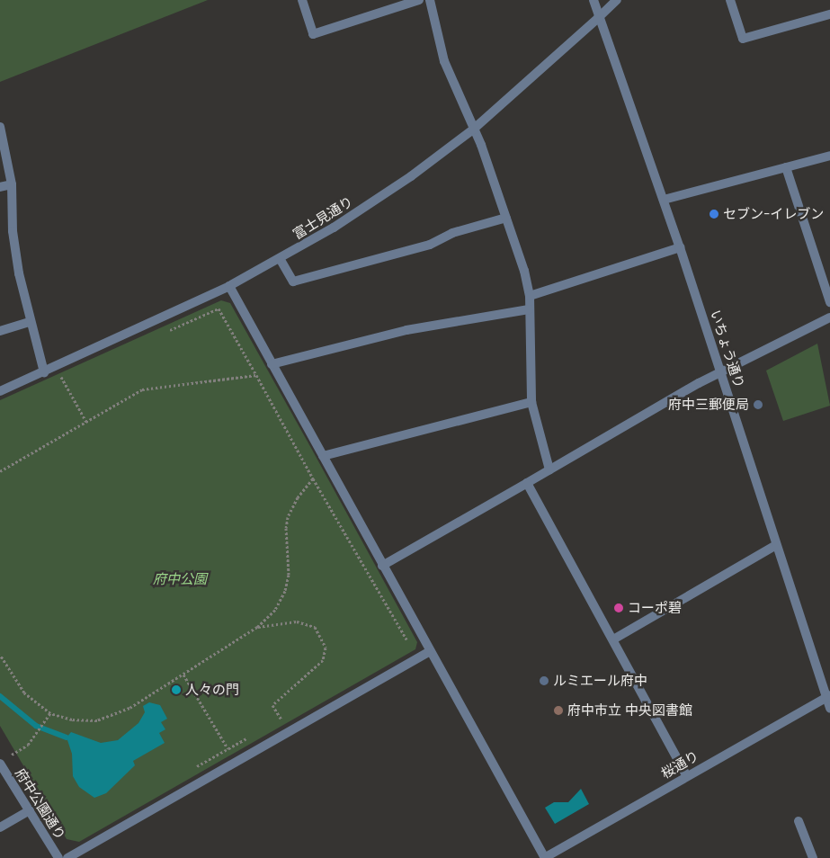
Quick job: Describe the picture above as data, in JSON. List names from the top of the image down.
{
  "streets": {
    "street": [
      "富士見通り",
      "いちょう通り",
      "桜通り",
      "府中公園通り"
    ]
  },
  "crossings": [
    ["富士見通り", "いちょう通り"],
    ["いちょう通り", "桜通り"]
  ],
  "parks": ["府中公園"],
  "places": [
    "セブン-イレブン",
    "府中三郵便局",
    "コーポ碧",
    "ルミエール府中",
    "人々の門",
    "府中市立 中央図書館"
  ]
}
